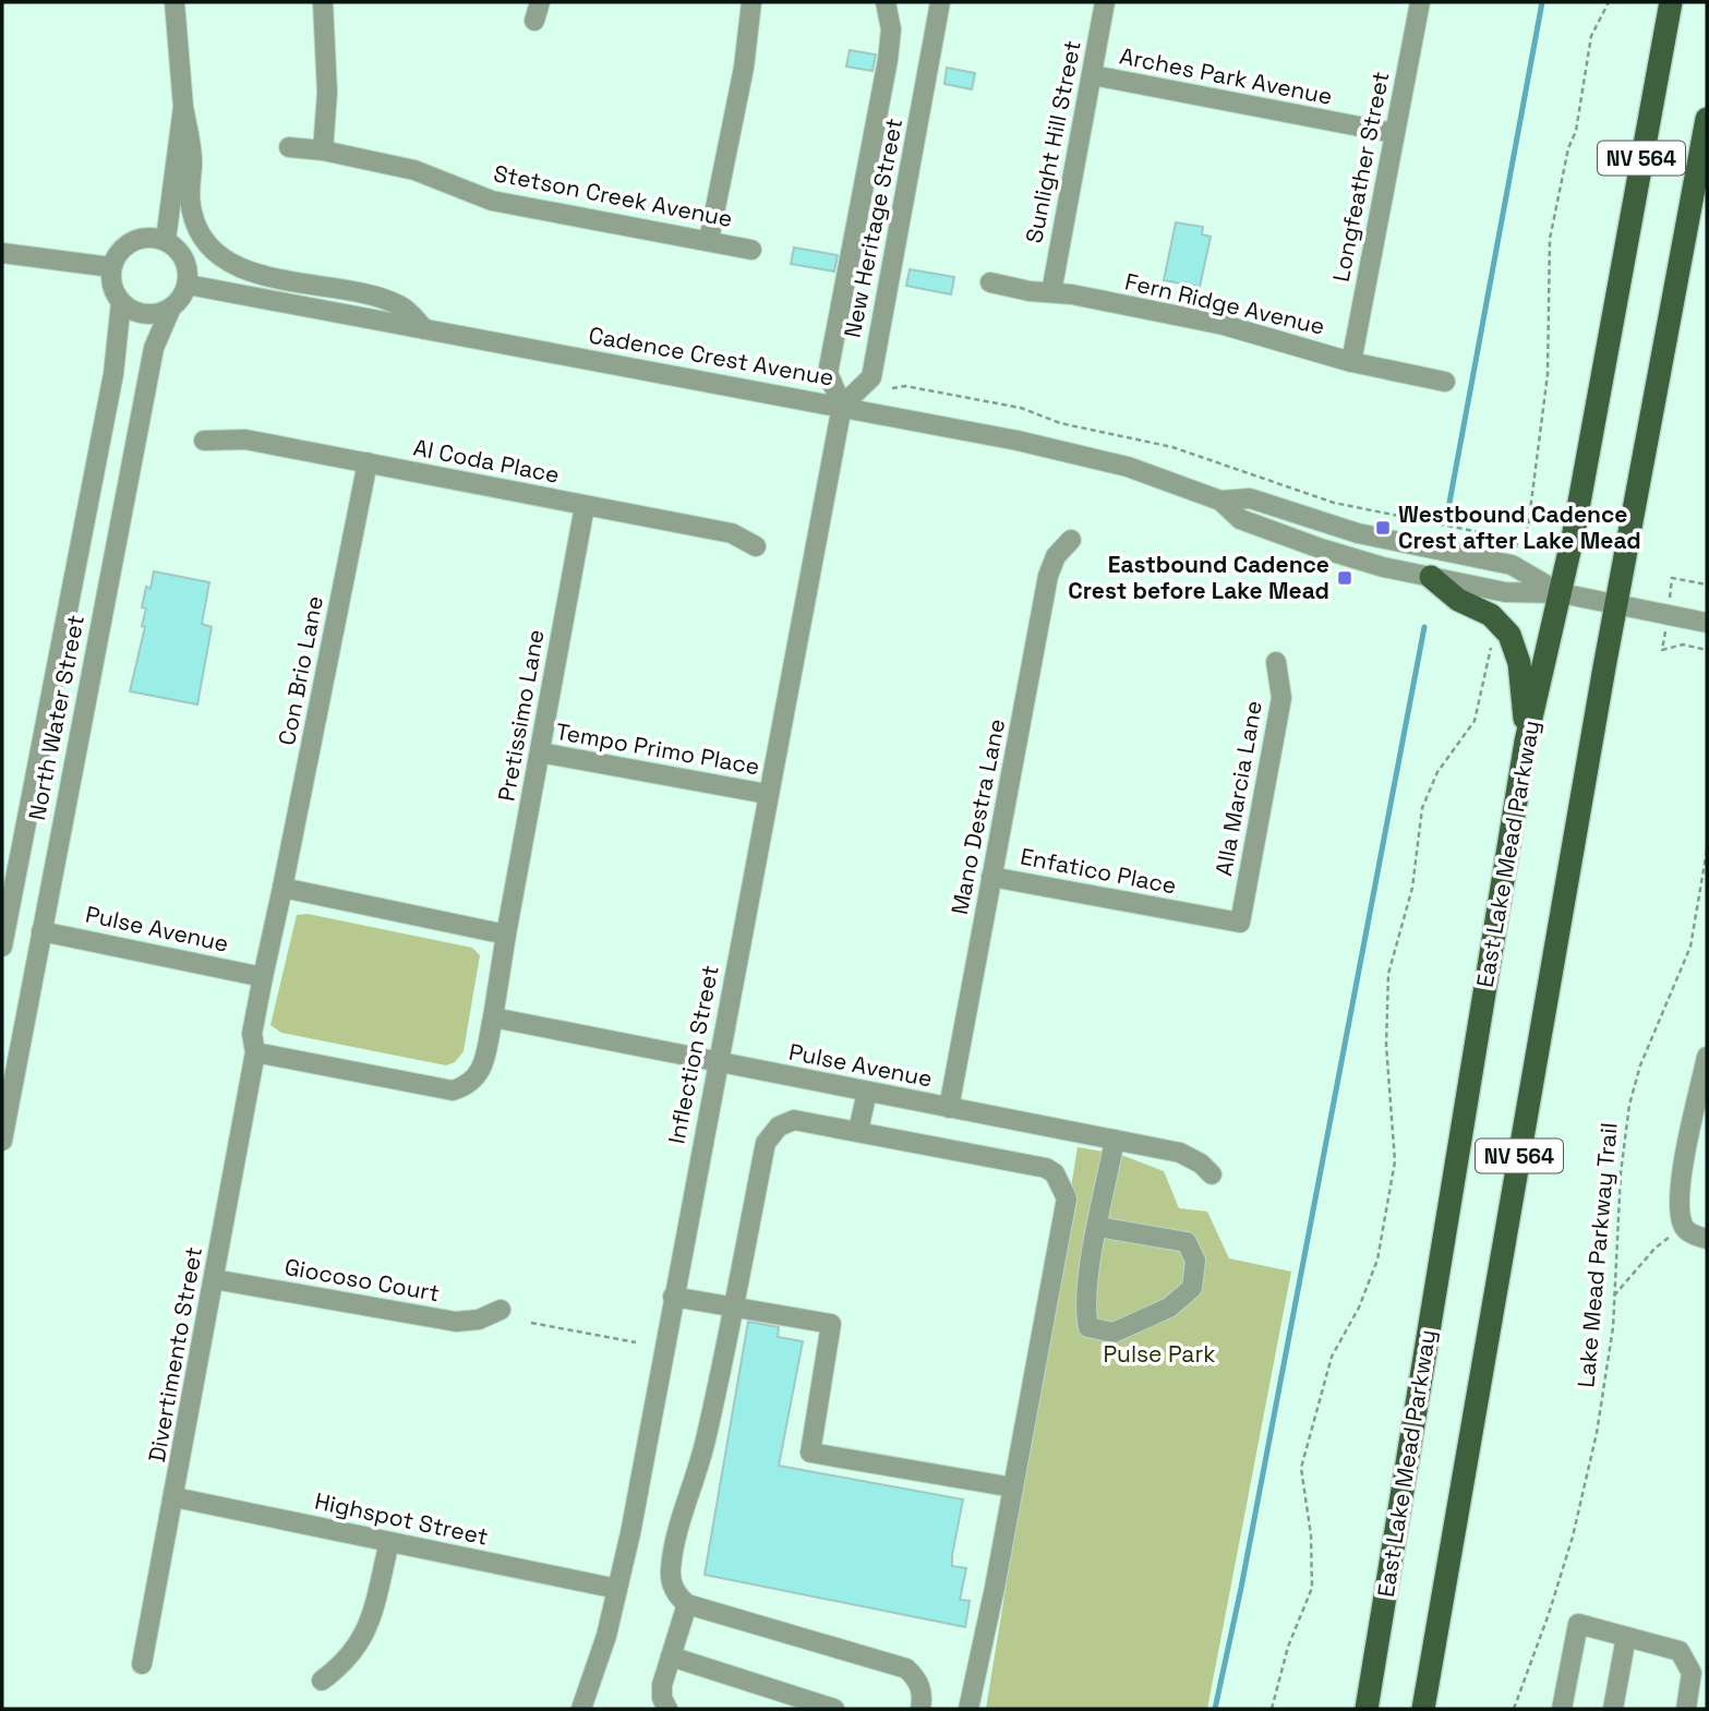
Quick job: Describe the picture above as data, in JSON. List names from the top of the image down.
{
  "streets": {
    "main road": ["NV 564", "East Lake Mead Parkway"],
    "street": [
      "Arches Park Avenue",
      "Sunlight Hill Street",
      "Longfeather Street",
      "Stetson Creek Avenue",
      "New Heritage Street",
      "Fern Ridge Avenue",
      "Cadence Crest Avenue",
      "Al Coda Place",
      "Con Brio Lane",
      "Pretissimo Lane",
      "North Water Street",
      "Tempo Primo Place",
      "Alla Marcia Lane",
      "Mano Destra Lane",
      "Enfatico Place",
      "Pulse Avenue",
      "Inflection Street",
      "Giocoso Court",
      "Divertimento Street",
      "Highspot Street"
    ],
    "path": ["Lake Mead Parkway Trail"]
  },
  "crossings": [
    ["Arches Park Avenue", "Sunlight Hill Street"],
    ["Arches Park Avenue", "Longfeather Street"],
    ["Sunlight Hill Street", "Fern Ridge Avenue"],
    ["Longfeather Street", "Fern Ridge Avenue"],
    ["New Heritage Street", "Cadence Crest Avenue"],
    ["New Heritage Street", "Inflection Street"],
    ["Cadence Crest Avenue", "North Water Street"],
    ["Cadence Crest Avenue", "East Lake Mead Parkway"],
    ["Cadence Crest Avenue", "Inflection Street"],
    ["Al Coda Place", "Con Brio Lane"],
    ["Al Coda Place", "Pretissimo Lane"],
    ["Pretissimo Lane", "Tempo Primo Place"],
    ["North Water Street", "Pulse Avenue"],
    ["Tempo Primo Place", "Inflection Street"],
    ["Alla Marcia Lane", "Enfatico Place"],
    ["Mano Destra Lane", "Enfatico Place"],
    ["Mano Destra Lane", "Pulse Avenue"],
    ["Pulse Avenue", "Inflection Street"],
    ["Inflection Street", "Highspot Street"],
    ["Giocoso Court", "Divertimento Street"],
    ["Divertimento Street", "Highspot Street"]
  ],
  "parks": ["Pulse Park"],
  "places": {
    "transit": ["Westbound Cadence Crest after Lake Mead", "Eastbound Cadence Crest before Lake Mead"]
  }
}
